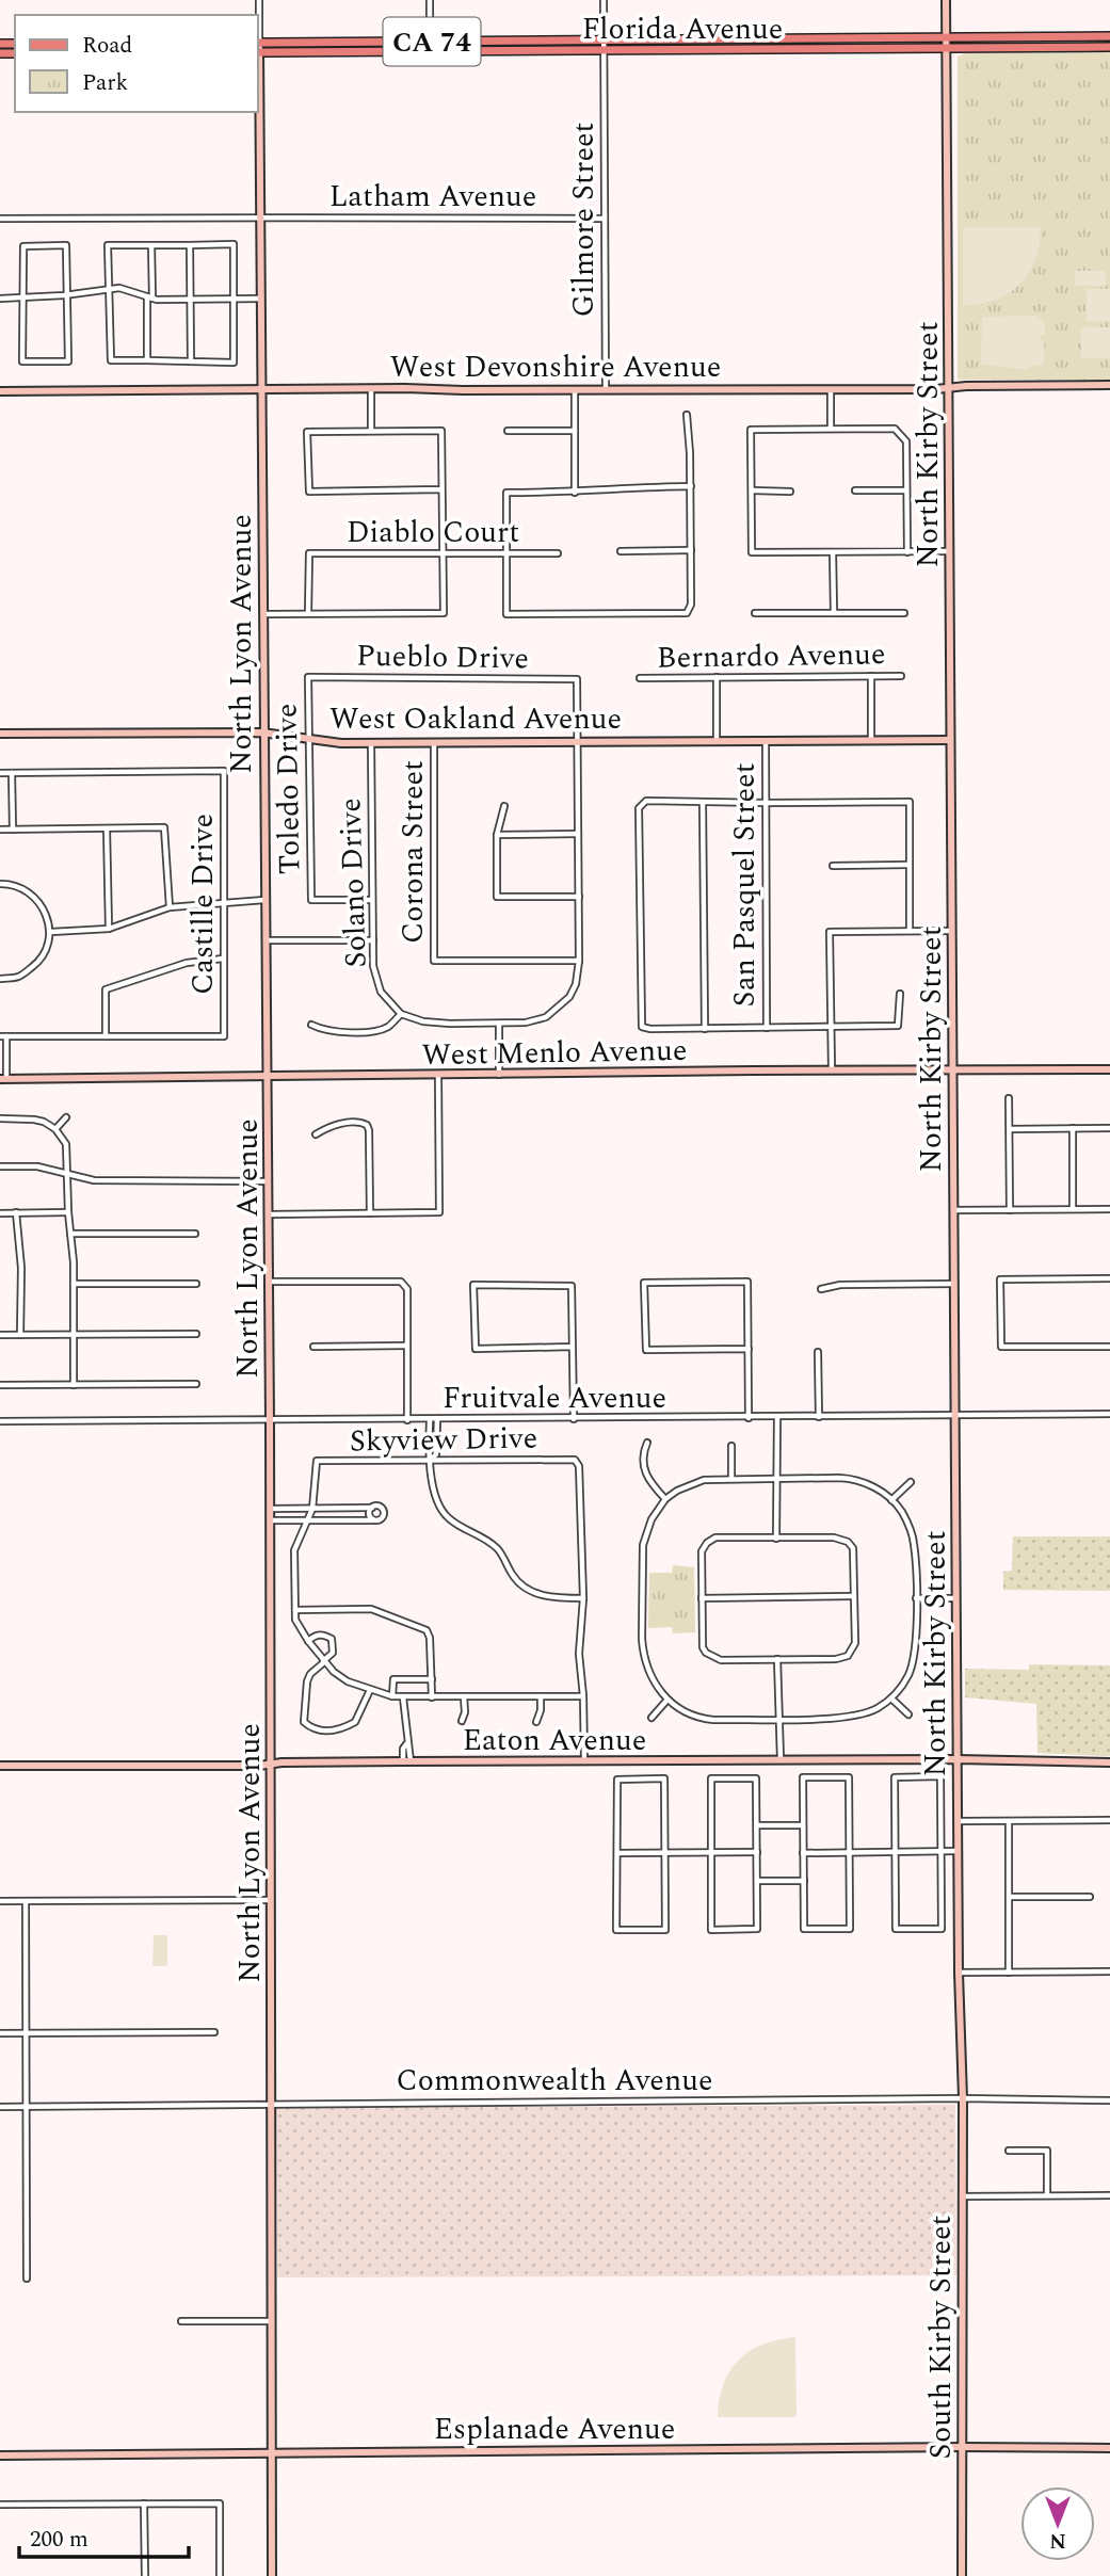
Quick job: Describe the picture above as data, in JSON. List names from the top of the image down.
{
  "streets": {
    "main road": ["Florida Avenue", "CA 74"],
    "street": [
      "Latham Avenue",
      "Gilmore Street",
      "West Devonshire Avenue",
      "North Kirby Street",
      "Diablo Court",
      "North Lyon Avenue",
      "Bernardo Avenue",
      "Pueblo Drive",
      "West Oakland Avenue",
      "Toledo Drive",
      "Corona Street",
      "Solano Drive",
      "San Pasquel Street",
      "Castille Drive",
      "West Menlo Avenue",
      "Fruitvale Avenue",
      "Skyview Drive",
      "Eaton Avenue",
      "Commonwealth Avenue",
      "South Kirby Street",
      "Esplanade Avenue"
    ]
  },
  "crossings": [
    ["Florida Avenue", "Gilmore Street"],
    ["Florida Avenue", "North Kirby Street"],
    ["Latham Avenue", "Gilmore Street"],
    ["Latham Avenue", "North Lyon Avenue"],
    ["Gilmore Street", "West Devonshire Avenue"],
    ["West Devonshire Avenue", "North Kirby Street"],
    ["West Devonshire Avenue", "North Lyon Avenue"],
    ["North Kirby Street", "West Oakland Avenue"],
    ["North Kirby Street", "West Menlo Avenue"],
    ["North Kirby Street", "Fruitvale Avenue"],
    ["North Kirby Street", "Eaton Avenue"],
    ["North Kirby Street", "Commonwealth Avenue"],
    ["North Kirby Street", "South Kirby Street"],
    ["North Lyon Avenue", "West Oakland Avenue"],
    ["North Lyon Avenue", "West Menlo Avenue"],
    ["North Lyon Avenue", "Fruitvale Avenue"],
    ["North Lyon Avenue", "Eaton Avenue"],
    ["North Lyon Avenue", "Commonwealth Avenue"],
    ["North Lyon Avenue", "Esplanade Avenue"],
    ["Pueblo Drive", "West Oakland Avenue"],
    ["Pueblo Drive", "Toledo Drive"],
    ["West Oakland Avenue", "Toledo Drive"],
    ["West Oakland Avenue", "Corona Street"],
    ["West Oakland Avenue", "Solano Drive"],
    ["West Oakland Avenue", "San Pasquel Street"],
    ["Toledo Drive", "Solano Drive"],
    ["Commonwealth Avenue", "South Kirby Street"],
    ["South Kirby Street", "Esplanade Avenue"]
  ],
  "legend": ["Road", "Park"],
  "scale_bar": "200 m",
  "north": "bottom"
}
